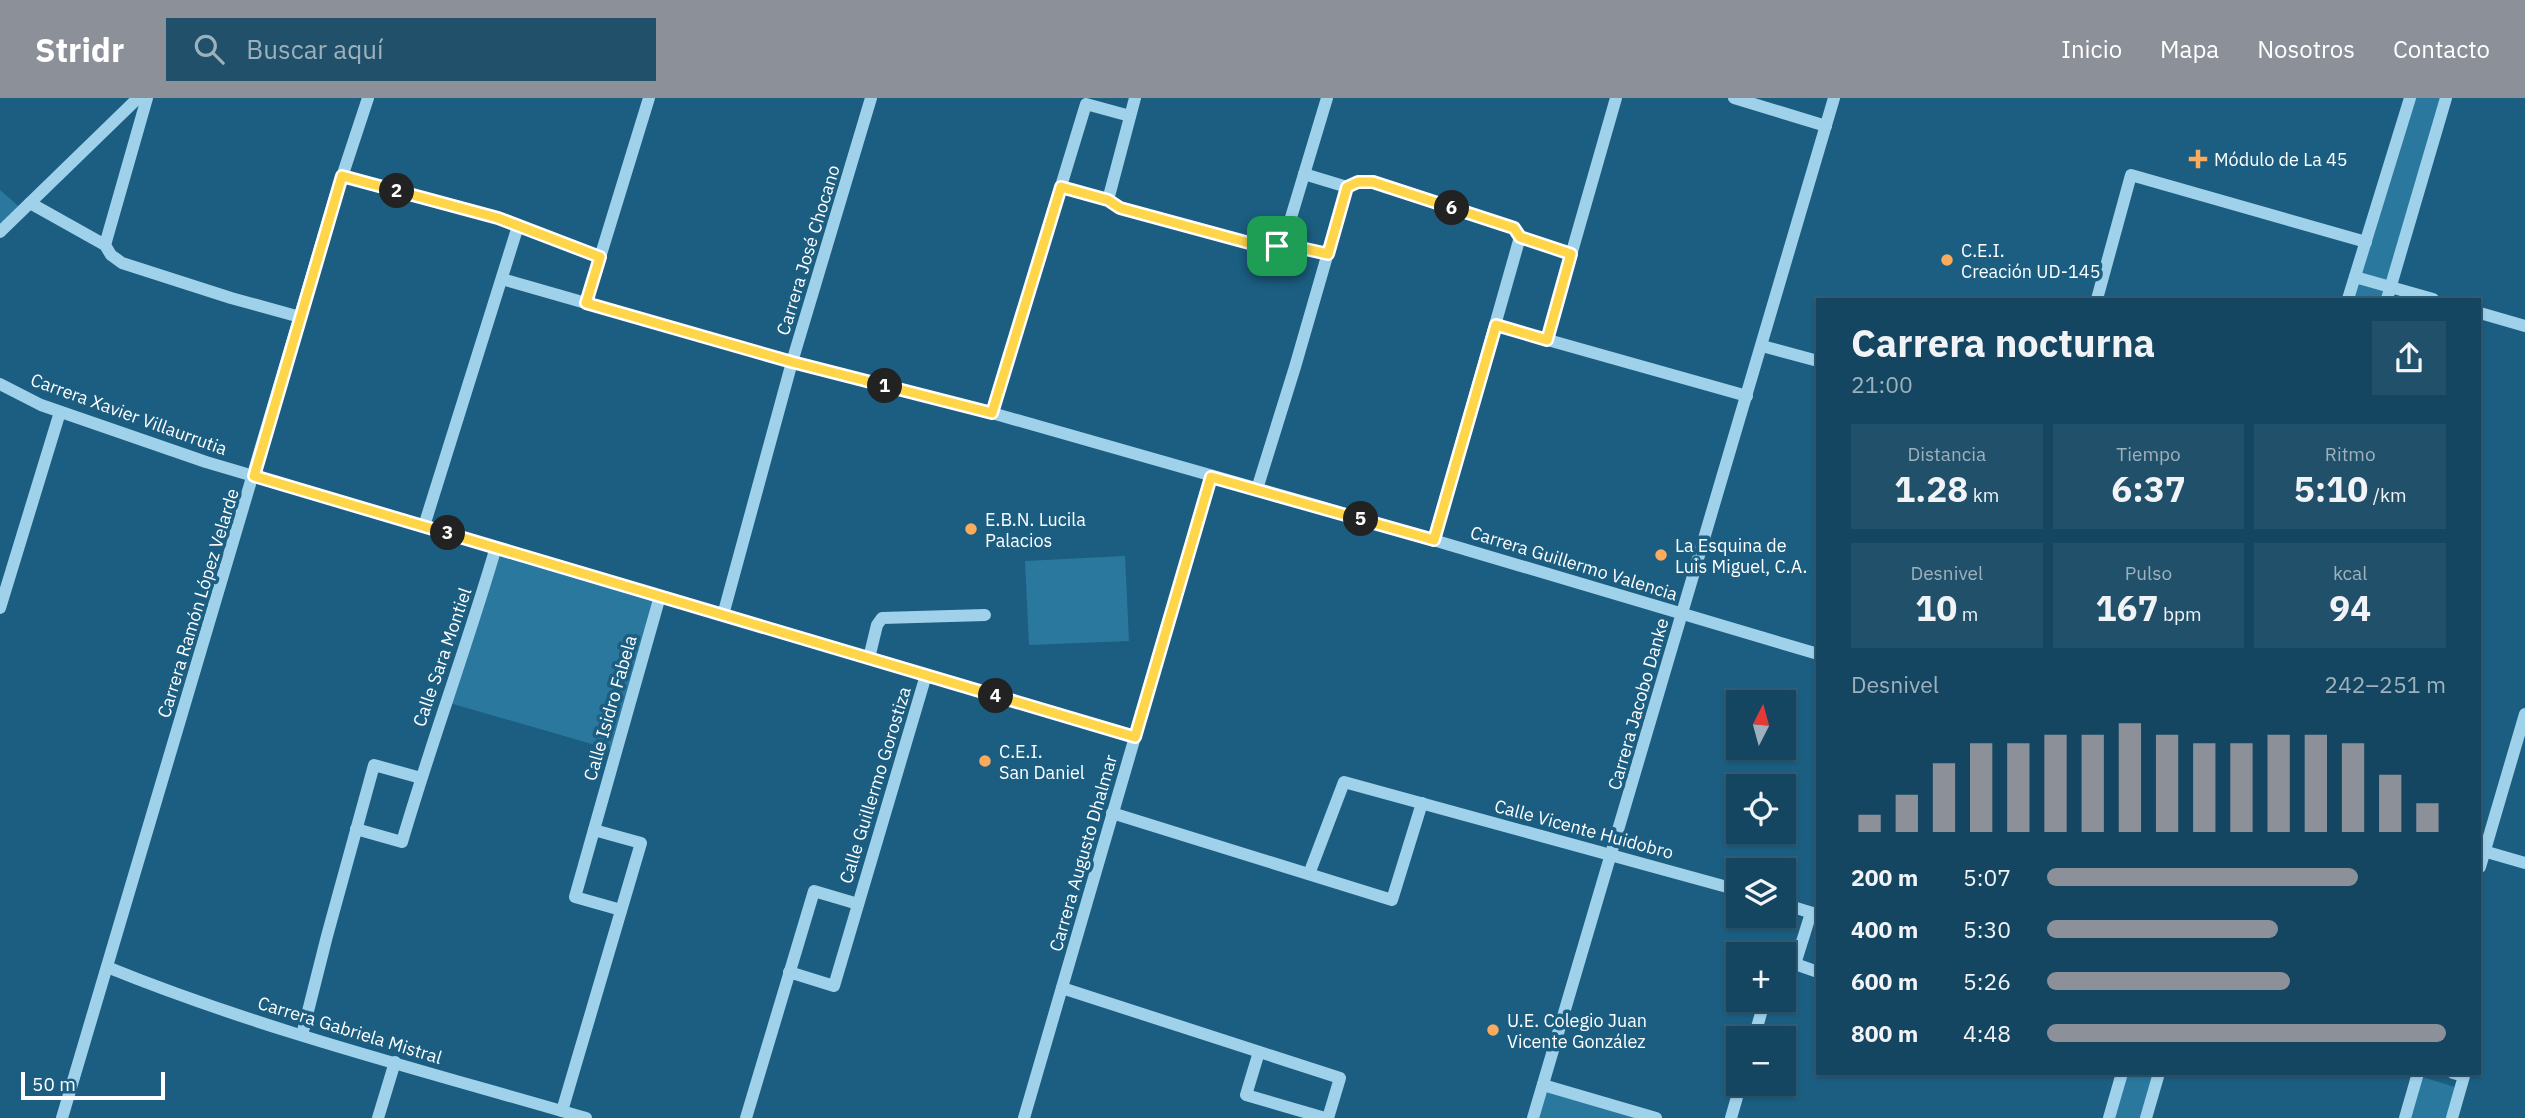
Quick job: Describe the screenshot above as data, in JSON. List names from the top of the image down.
{
  "streets": {
    "street": [
      "Carrera José Chocano",
      "Carrera Xavier Villaurrutia",
      "Carrera Guillermo Valencia",
      "Carrera Ramón López Velarde",
      "Calle Sara Montiel",
      "Carrera Jacobo Danke",
      "Calle Isidro Fabela",
      "Calle Guillermo Gorostiza",
      "Calle Vicente Huidobro",
      "Carrera Augusto Dhalmar",
      "Carrera Gabriela Mistral"
    ]
  },
  "crossings": [
    ["Carrera José Chocano", "Carrera Xavier Villaurrutia"],
    ["Carrera José Chocano", "Carrera Guillermo Valencia"],
    ["Carrera Xavier Villaurrutia", "Carrera Ramón López Velarde"],
    ["Carrera Xavier Villaurrutia", "Calle Sara Montiel"],
    ["Carrera Xavier Villaurrutia", "Calle Isidro Fabela"],
    ["Carrera Xavier Villaurrutia", "Calle Guillermo Gorostiza"],
    ["Carrera Xavier Villaurrutia", "Carrera Augusto Dhalmar"],
    ["Carrera Guillermo Valencia", "Carrera Jacobo Danke"],
    ["Carrera Guillermo Valencia", "Carrera Augusto Dhalmar"],
    ["Carrera Ramón López Velarde", "Carrera Gabriela Mistral"],
    ["Carrera Jacobo Danke", "Calle Vicente Huidobro"]
  ],
  "places": {
    "health": ["Módulo de La 45"],
    "other": [
      "C.E.I. Creación UD-145",
      "E.B.N. Lucila Palacios",
      "La Esquina de Luis Miguel, C.A.",
      "C.E.I. San Daniel",
      "U.E. Colegio Juan Vicente González"
    ]
  },
  "scale_bar": "50 m",
  "north": "top",
  "page": {
    "header": "Stridr",
    "search": "Buscar aquí",
    "nav": [
      "Inicio",
      "Mapa",
      "Nosotros",
      "Contacto"
    ],
    "pins": [
      "2",
      "6",
      "1",
      "5",
      "3",
      "4"
    ],
    "heading": ["Carrera nocturna", "21:00"],
    "stats": [
      ["Distancia", "1.28 km"],
      ["Tiempo", "6:37"],
      ["Ritmo", "5:10 /km"],
      ["Desnivel", "10 m"],
      ["Pulso", "167 bpm"],
      ["kcal", "94"]
    ],
    "chart": ["Desnivel", "242–251 m"],
    "map_buttons": ["+", "−"],
    "list": [
      {
        "name": "200 m",
        "note": "5:07"
      },
      {
        "name": "400 m",
        "note": "5:30"
      },
      {
        "name": "600 m",
        "note": "5:26"
      },
      {
        "name": "800 m",
        "note": "4:48"
      }
    ],
    "scale": "50 m"
  }
}
